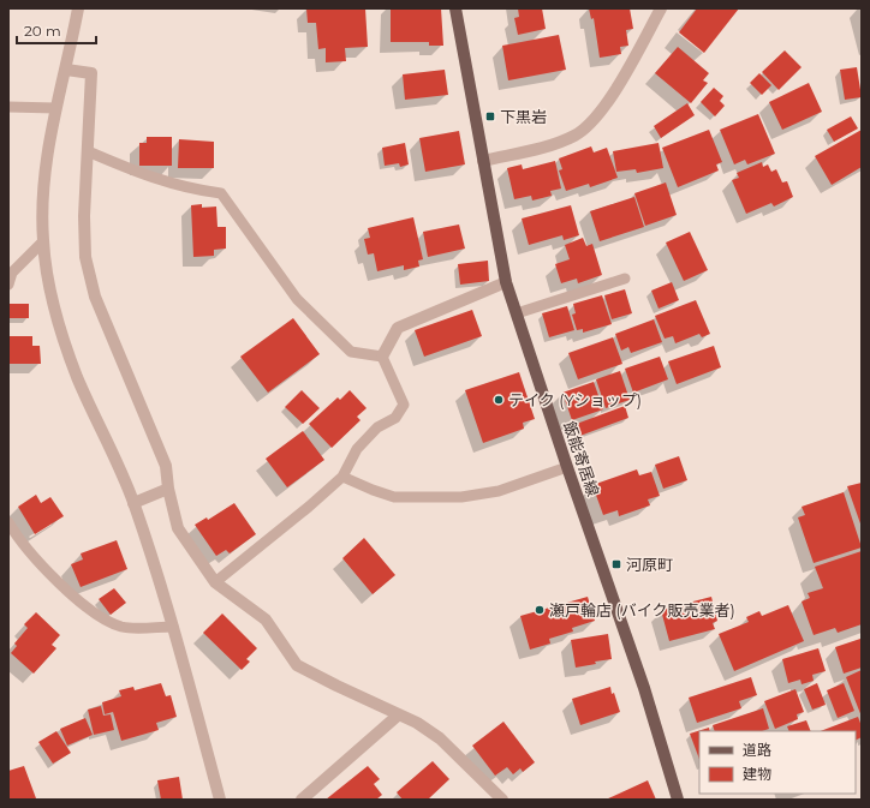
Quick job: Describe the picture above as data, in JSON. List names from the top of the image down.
{
  "streets": {
    "main road": ["飯能寄居線"]
  },
  "places": {
    "transit": ["下黒岩", "河原町"],
    "other": ["テイク (Yショップ)", "瀬戸輪店 (バイク販売業者)"]
  },
  "legend": ["道路", "建物"],
  "scale_bar": "20 m"
}
